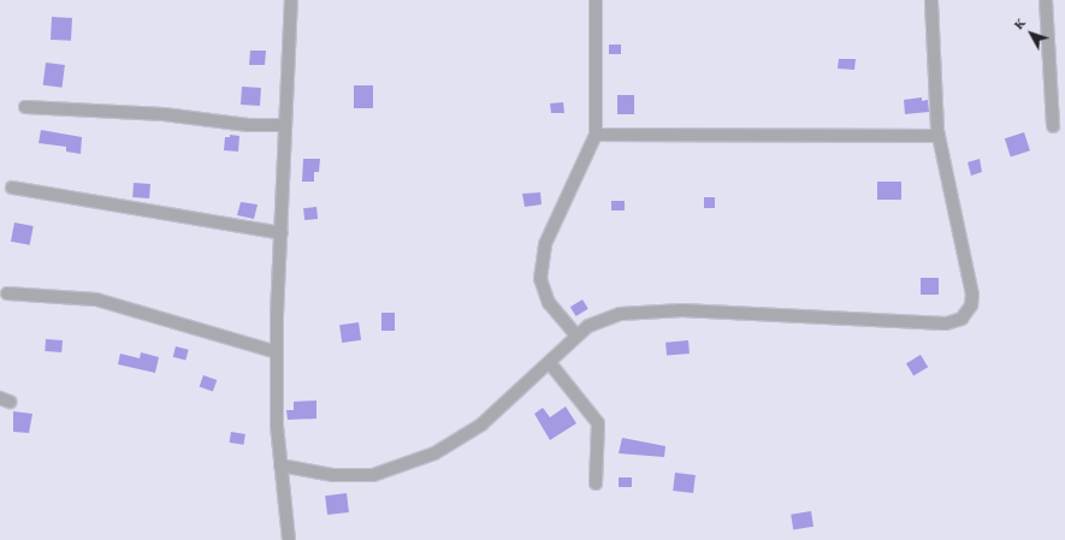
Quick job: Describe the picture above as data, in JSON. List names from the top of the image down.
{
  "north": "top left"
}
